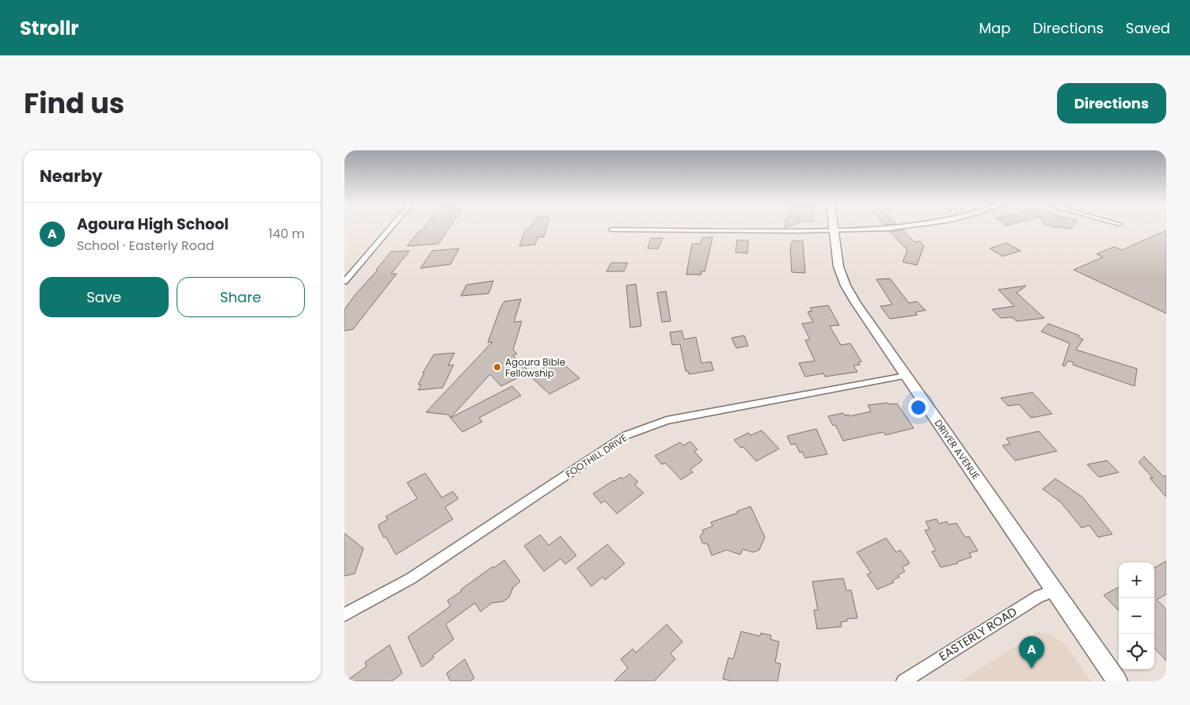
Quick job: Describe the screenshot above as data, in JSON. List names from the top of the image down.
{
  "streets": {
    "street": ["DRIVER AVENUE", "FOOTHILL DRIVE", "EASTERLY ROAD"]
  },
  "crossings": [
    ["DRIVER AVENUE", "FOOTHILL DRIVE"],
    ["DRIVER AVENUE", "EASTERLY ROAD"]
  ],
  "places": ["Agoura Bible Fellowship"],
  "page": {
    "header": "Strollr",
    "nav": ["Map", "Directions", "Saved"],
    "title": "Find us",
    "buttons": [
      "Directions",
      ["Save", "Share"]
    ],
    "heading": "Nearby",
    "list": [
      {
        "mark": "A",
        "name": "Agoura High School",
        "note": "School · Easterly Road",
        "value": "140 m"
      }
    ],
    "map_buttons": ["+", "−"],
    "pins": "A"
  }
}
